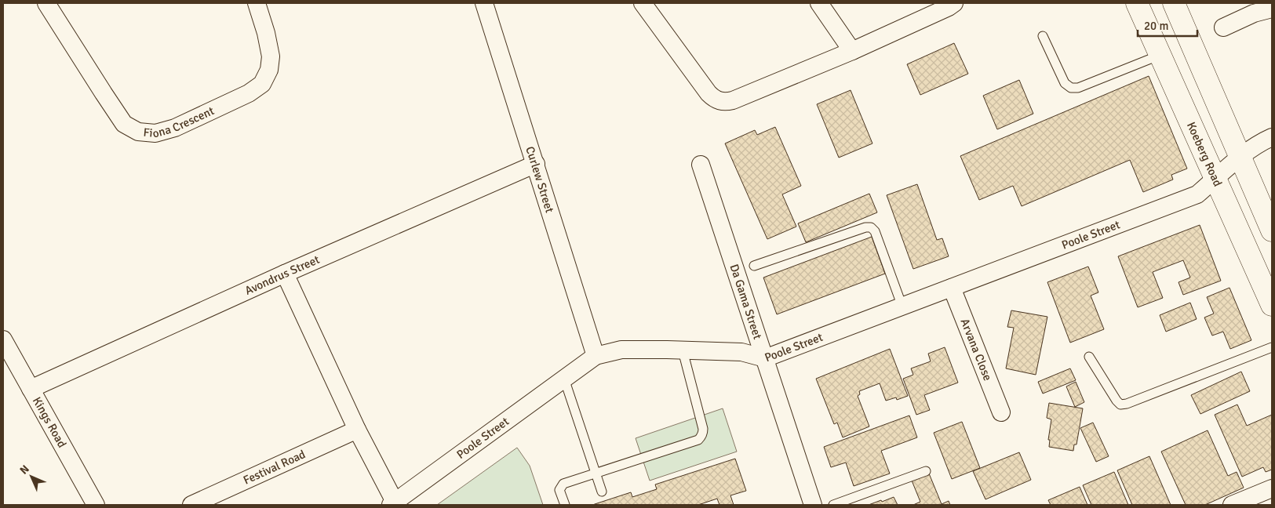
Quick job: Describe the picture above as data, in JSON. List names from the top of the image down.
{
  "streets": {
    "main road": ["Koeberg Road"],
    "street": [
      "Fiona Crescent",
      "Curlew Street",
      "Poole Street",
      "Avondrus Street",
      "Da Gama Street",
      "Arvana Close",
      "Kings Road",
      "Festival Road"
    ]
  },
  "crossings": [
    ["Koeberg Road", "Poole Street"],
    ["Curlew Street", "Poole Street"],
    ["Curlew Street", "Avondrus Street"],
    ["Poole Street", "Da Gama Street"],
    ["Poole Street", "Arvana Close"],
    ["Avondrus Street", "Kings Road"]
  ],
  "scale_bar": "20 m",
  "north": "top left"
}
